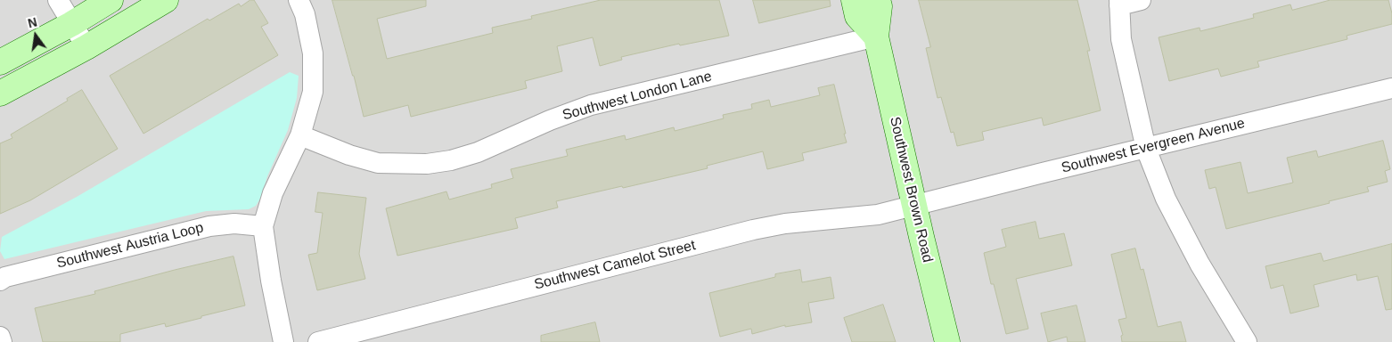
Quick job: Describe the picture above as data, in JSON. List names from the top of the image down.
{
  "streets": {
    "street": [
      "Southwest London Lane",
      "Southwest Evergreen Avenue",
      "Southwest Brown Road",
      "Southwest Austria Loop",
      "Southwest Camelot Street"
    ]
  },
  "crossings": [
    ["Southwest London Lane", "Southwest Brown Road"],
    ["Southwest Evergreen Avenue", "Southwest Brown Road"],
    ["Southwest Evergreen Avenue", "Southwest Camelot Street"],
    ["Southwest Brown Road", "Southwest Camelot Street"]
  ],
  "north": "top"
}
